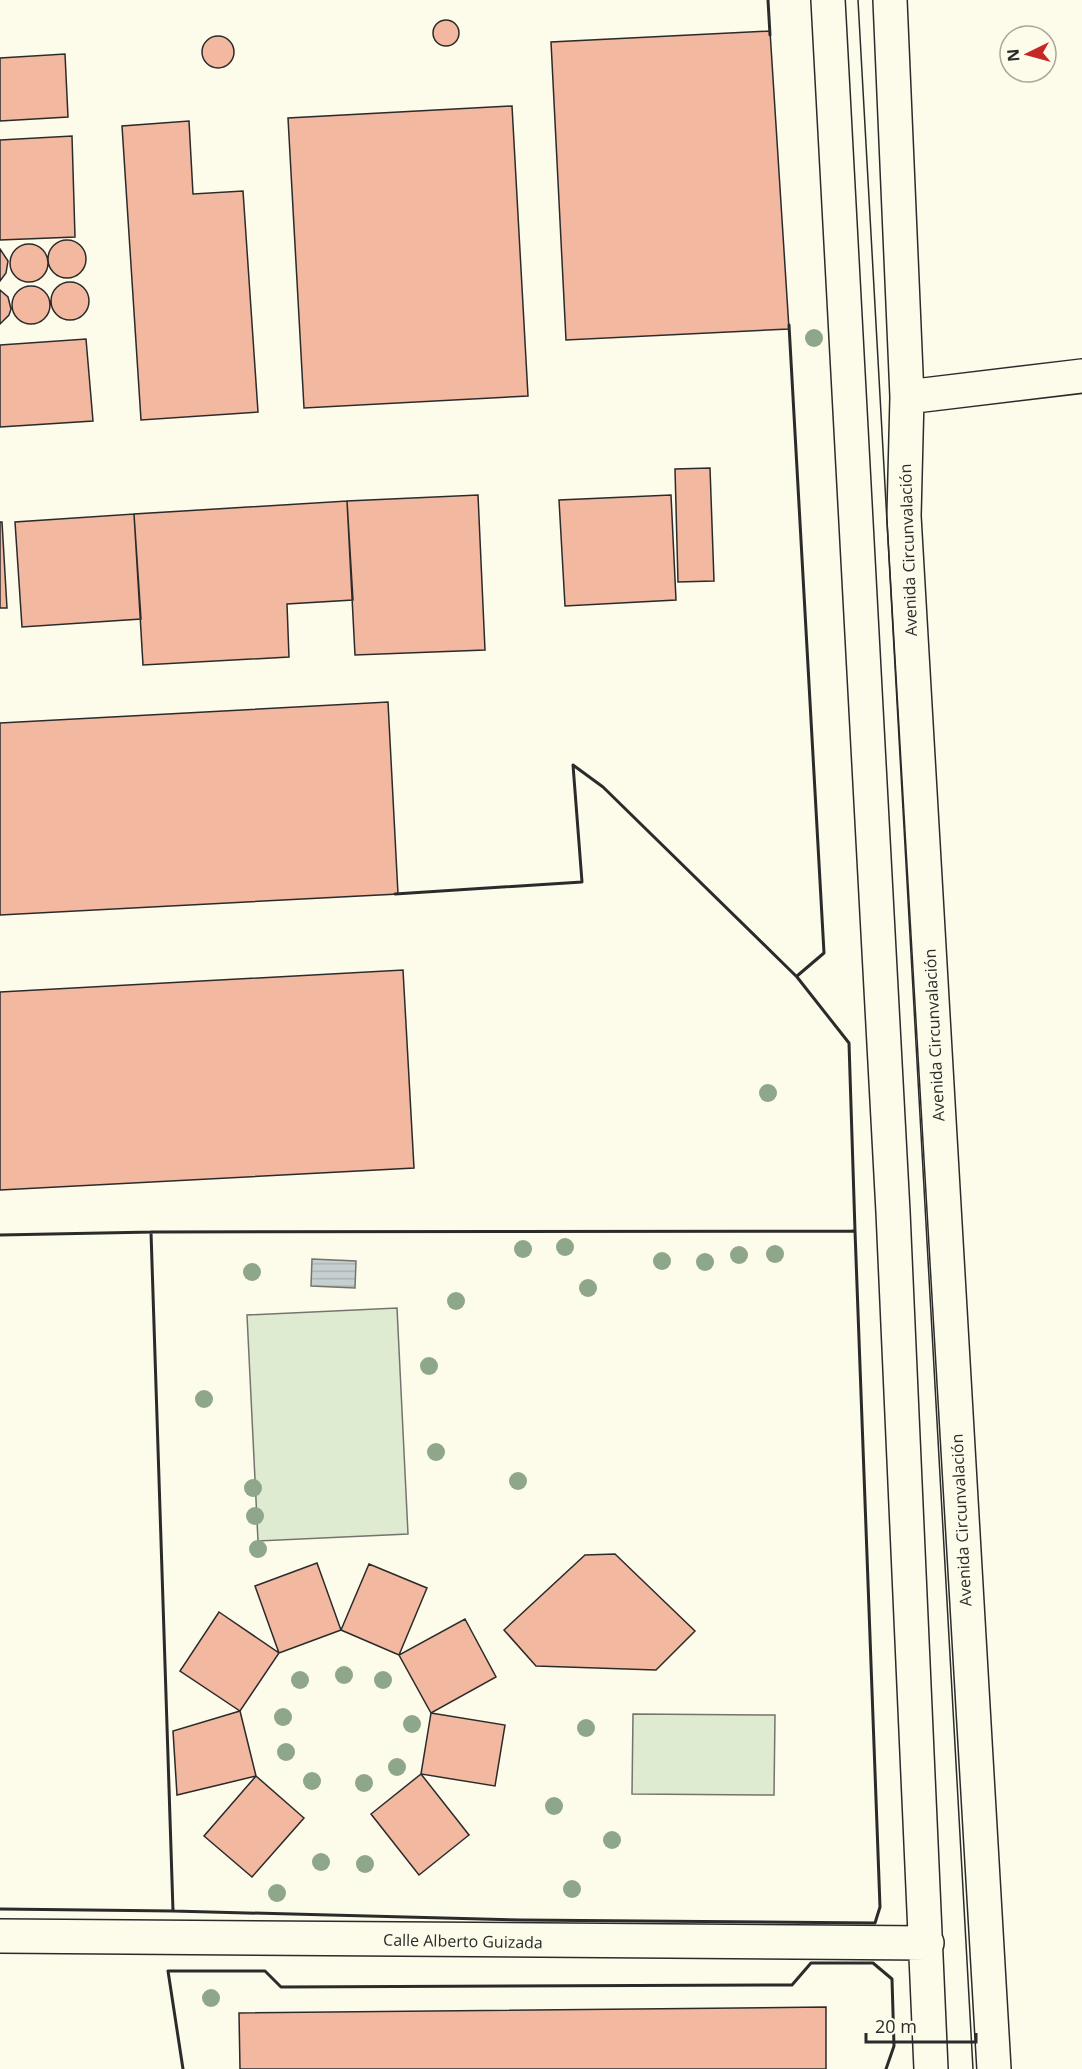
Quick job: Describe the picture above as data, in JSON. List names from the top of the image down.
{
  "streets": {
    "street": ["Avenida Circunvalación", "Calle Alberto Guizada"]
  },
  "scale_bar": "20 m",
  "north": "left"
}
